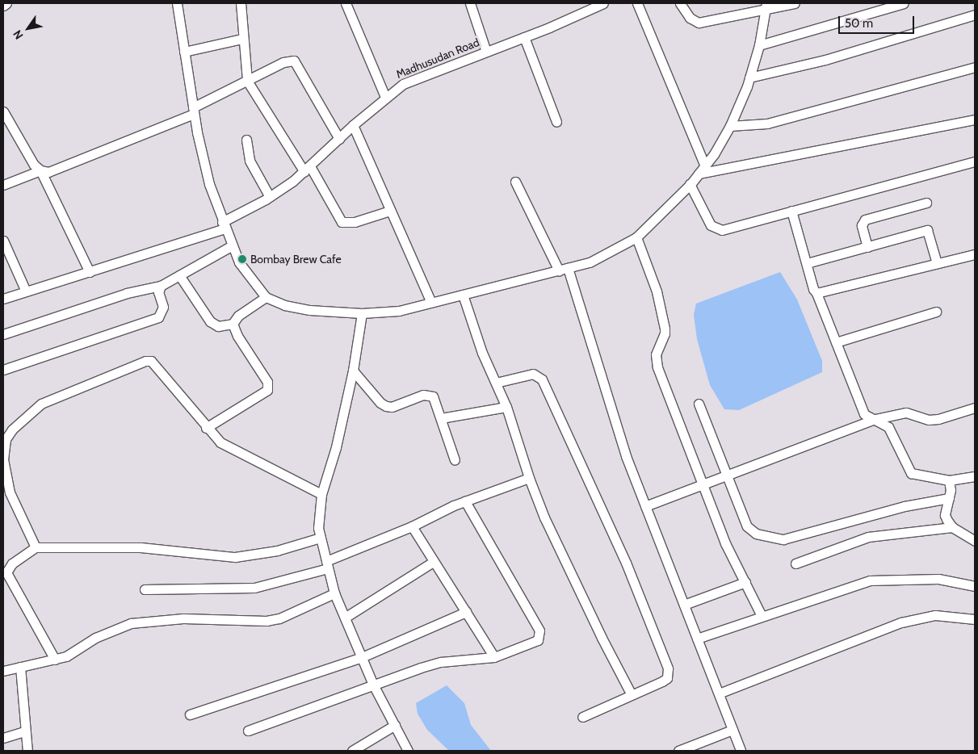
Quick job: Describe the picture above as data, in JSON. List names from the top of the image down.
{
  "streets": {
    "street": ["Madhusudan Road"]
  },
  "places": ["Bombay Brew Cafe"],
  "scale_bar": "50 m",
  "north": "bottom left"
}
